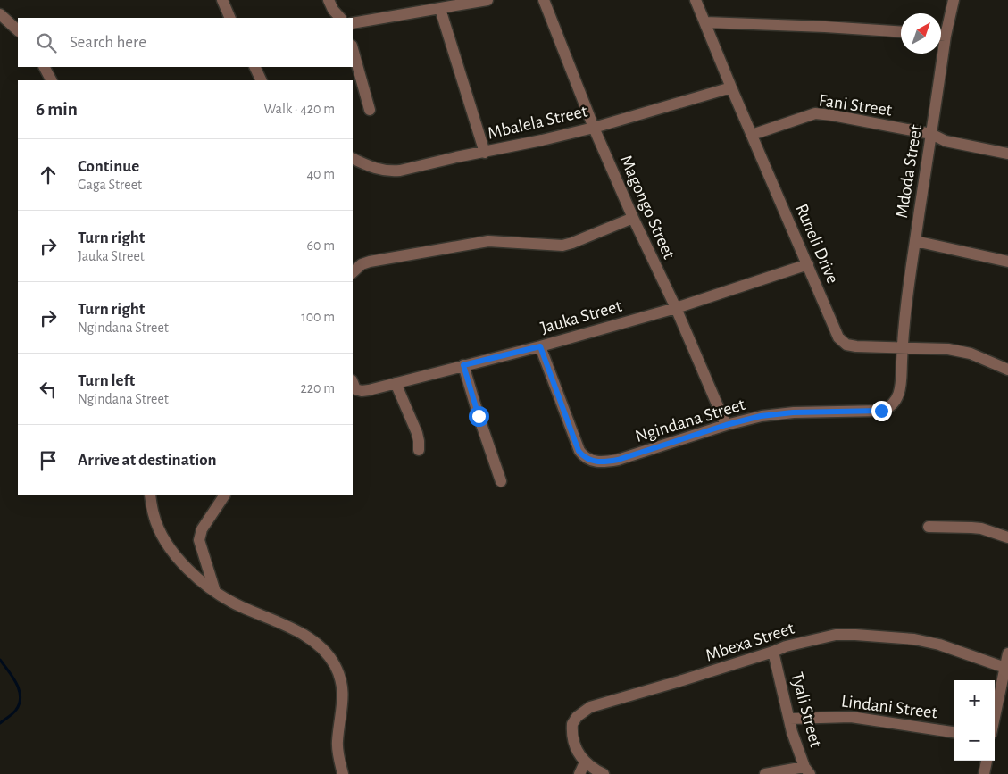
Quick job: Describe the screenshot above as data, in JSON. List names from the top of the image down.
{
  "streets": {
    "street": [
      "Fani Street",
      "Mbalela Street",
      "Mdoda Street",
      "Magongo Street",
      "Runeli Drive",
      "Jauka Street",
      "Ngindana Street",
      "Mbexa Street",
      "Lindani Street",
      "Tyali Street"
    ]
  },
  "crossings": [
    ["Fani Street", "Mdoda Street"],
    ["Fani Street", "Runeli Drive"],
    ["Mbalela Street", "Magongo Street"],
    ["Mbalela Street", "Runeli Drive"],
    ["Mdoda Street", "Runeli Drive"],
    ["Mdoda Street", "Ngindana Street"],
    ["Magongo Street", "Jauka Street"],
    ["Magongo Street", "Ngindana Street"],
    ["Runeli Drive", "Jauka Street"],
    ["Runeli Drive", "Ngindana Street"],
    ["Jauka Street", "Ngindana Street"],
    ["Mbexa Street", "Tyali Street"],
    ["Lindani Street", "Tyali Street"]
  ],
  "north": "top right",
  "page": {
    "search": "Search here",
    "heading": ["6 min", "Walk · 420 m"],
    "list": [
      ["Continue", "Gaga Street", "40 m"],
      ["Turn right", "Jauka Street", "60 m"],
      ["Turn right", "Ngindana Street", "100 m"],
      ["Turn left", "Ngindana Street", "220 m"],
      "Arrive at destination"
    ],
    "map_buttons": ["+", "−"]
  }
}
